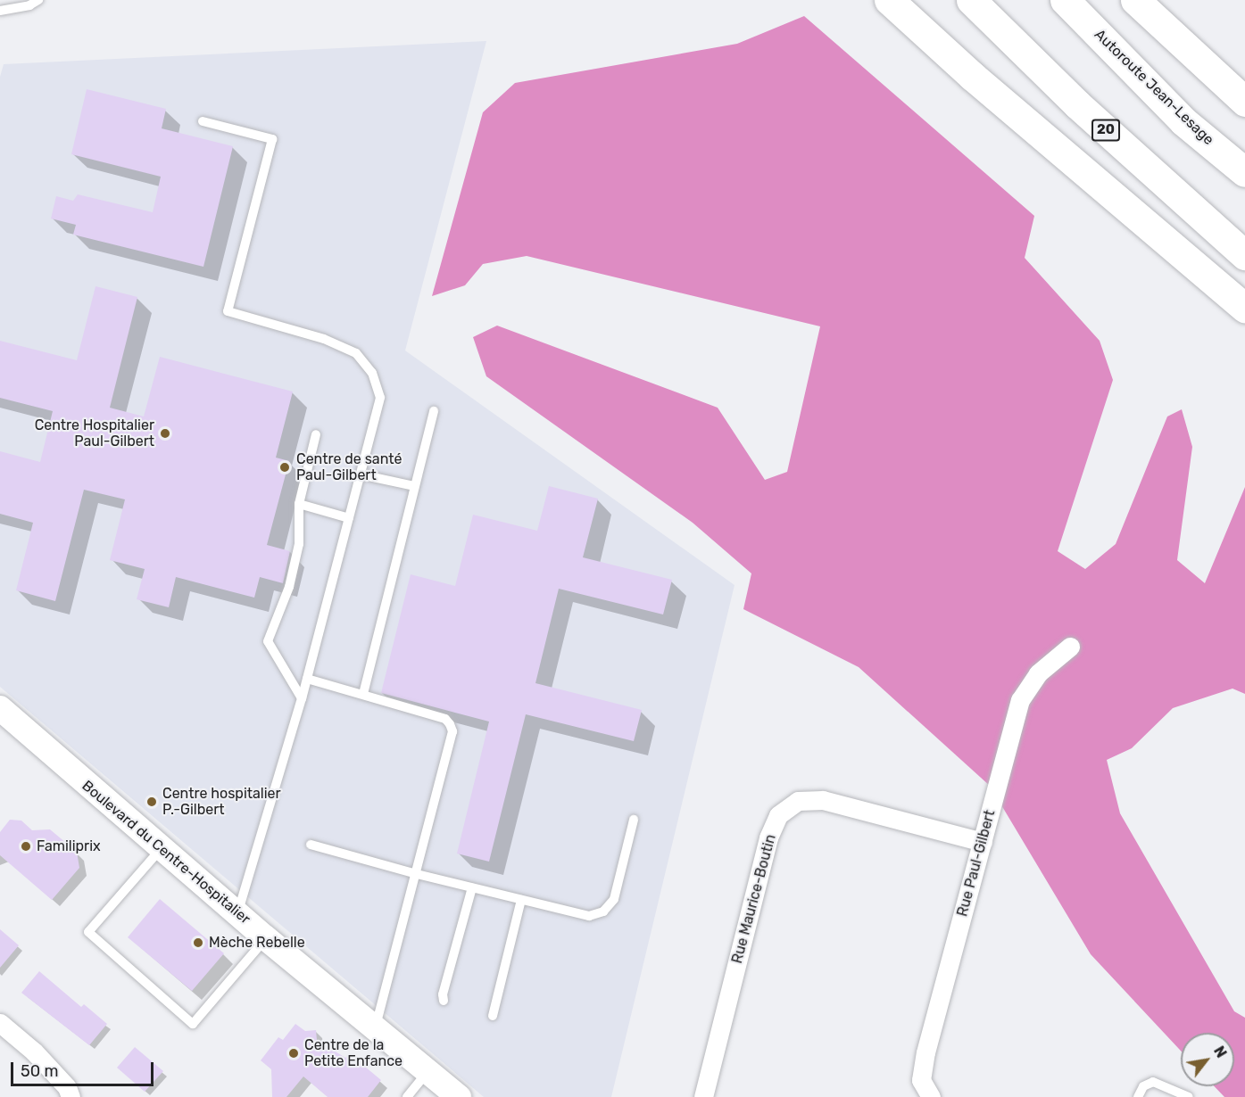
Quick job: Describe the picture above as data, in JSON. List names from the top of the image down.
{
  "streets": {
    "highway": ["Autoroute Jean-Lesage", "20"],
    "street": ["Boulevard du Centre-Hospitalier", "Rue Paul-Gilbert", "Rue Maurice-Boutin"]
  },
  "crossings": [
    ["Rue Paul-Gilbert", "Rue Maurice-Boutin"]
  ],
  "places": [
    "Centre Hospitalier Paul-Gilbert",
    "Centre de santé Paul-Gilbert",
    "Centre hospitalier P.-Gilbert",
    "Familiprix",
    "Mèche Rebelle",
    "Centre de la Petite Enfance"
  ],
  "scale_bar": "50 m",
  "north": "top right"
}
